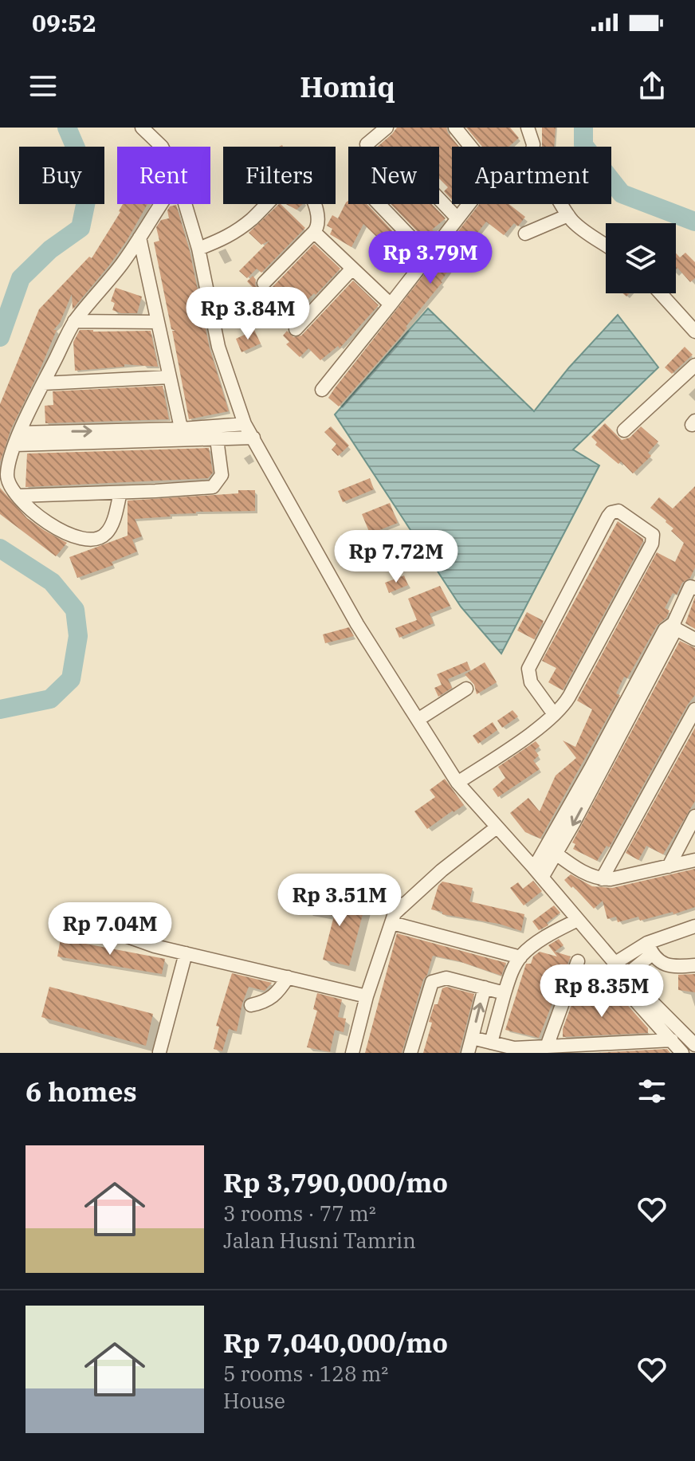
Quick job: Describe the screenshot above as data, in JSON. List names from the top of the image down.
{
  "page": {
    "status": "09:52",
    "header": "Homiq",
    "chip": [
      "Buy",
      "Rent",
      "Filters",
      "New",
      "Apartment"
    ],
    "price": [
      "Rp 3.79M",
      "Rp 3.84M",
      "Rp 7.72M",
      "Rp 3.51M",
      "Rp 7.04M",
      "Rp 8.35M"
    ],
    "heading": "6 homes",
    "list": [
      {
        "name": "Rp 3,790,000/mo",
        "note": "3 rooms · 77 m² · Jalan Husni Tamrin"
      },
      {
        "name": "Rp 7,040,000/mo",
        "note": "5 rooms · 128 m² · House"
      }
    ]
  }
}
